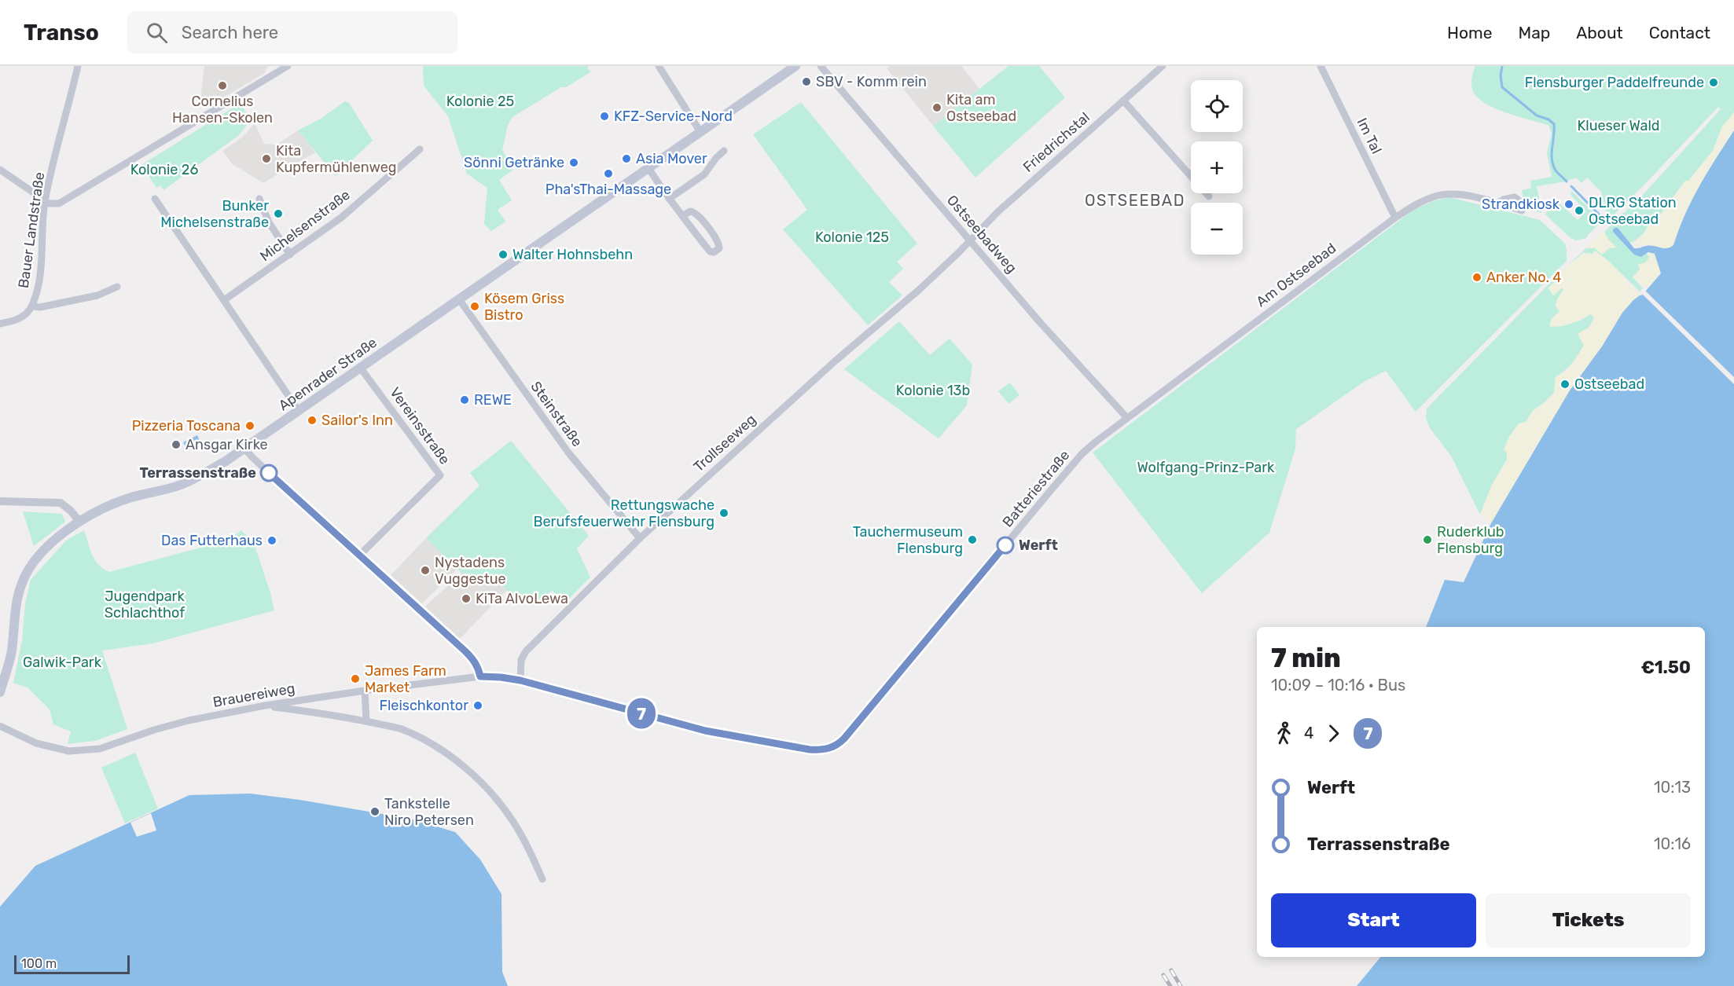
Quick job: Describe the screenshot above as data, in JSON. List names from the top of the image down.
{
  "streets": {
    "main road": ["Apenrader Straße"],
    "street": [
      "Im Tal",
      "Friedrichstal",
      "Michelsenstraße",
      "Bauer Landstraße",
      "Ostseebadweg",
      "Am Ostseebad",
      "Steinstraße",
      "Vereinsstraße",
      "Trollseeweg",
      "Batteriestraße",
      "Brauereiweg"
    ]
  },
  "crossings": [
    ["Im Tal", "Am Ostseebad"],
    ["Friedrichstal", "Ostseebadweg"],
    ["Friedrichstal", "Trollseeweg"],
    ["Ostseebadweg", "Am Ostseebad"],
    ["Ostseebadweg", "Trollseeweg"],
    ["Ostseebadweg", "Batteriestraße"],
    ["Am Ostseebad", "Batteriestraße"],
    ["Apenrader Straße", "Steinstraße"],
    ["Apenrader Straße", "Vereinsstraße"],
    ["Steinstraße", "Trollseeweg"],
    ["Trollseeweg", "Batteriestraße"],
    ["Trollseeweg", "Brauereiweg"],
    ["Batteriestraße", "Brauereiweg"]
  ],
  "districts": ["OSTSEEBAD"],
  "parks": [
    "Kolonie 25",
    "Klueser Wald",
    "Kolonie 26",
    "Kolonie 125",
    "Kolonie 13b",
    "Wolfgang-Prinz-Park",
    "Jugendpark Schlachthof",
    "Galwik-Park"
  ],
  "places": [
    "SBV - Komm rein",
    "Flensburger Paddelfreunde",
    "Cornelius Hansen-Skolen",
    "Kita am Ostseebad",
    "KFZ-Service-Nord",
    "Kita Kupfermühlenweg",
    "Asia Mover",
    "Sönni Getränke",
    "Pha'sThai-Massage",
    "Strandkiosk",
    "DLRG Station Ostseebad",
    "Bunker Michelsenstraße",
    "Walter Hohnsbehn",
    "Anker No. 4",
    "Kösem Griss Bistro",
    "Ostseebad",
    "REWE",
    "Sailor's Inn",
    "Pizzeria Toscana",
    "Ansgar Kirke",
    "Terrassenstraße",
    "Rettungswache Berufsfeuerwehr Flensburg",
    "Tauchermuseum Flensburg",
    "Ruderklub Flensburg",
    "Das Futterhaus",
    "Werft",
    "Nystadens Vuggestue",
    "KiTa AlvoLewa",
    "James Farm Market",
    "Fleischkontor",
    "Tankstelle Niro Petersen"
  ],
  "lines": ["bus line 7"],
  "scale_bar": "100 m",
  "page": {
    "header": "Transo",
    "search": "Search here",
    "nav": [
      "Home",
      "Map",
      "About",
      "Contact"
    ],
    "on_map": "7",
    "map_buttons": ["+", "−"],
    "heading": ["7 min", "10:09 – 10:16 · Bus", "€1.50"],
    "legs": ["4", "7"],
    "list": [
      {
        "name": "Werft",
        "value": "10:13"
      },
      {
        "name": "Terrassenstraße",
        "value": "10:16"
      }
    ],
    "buttons": ["Start", "Tickets"],
    "scale": "100 m"
  }
}
